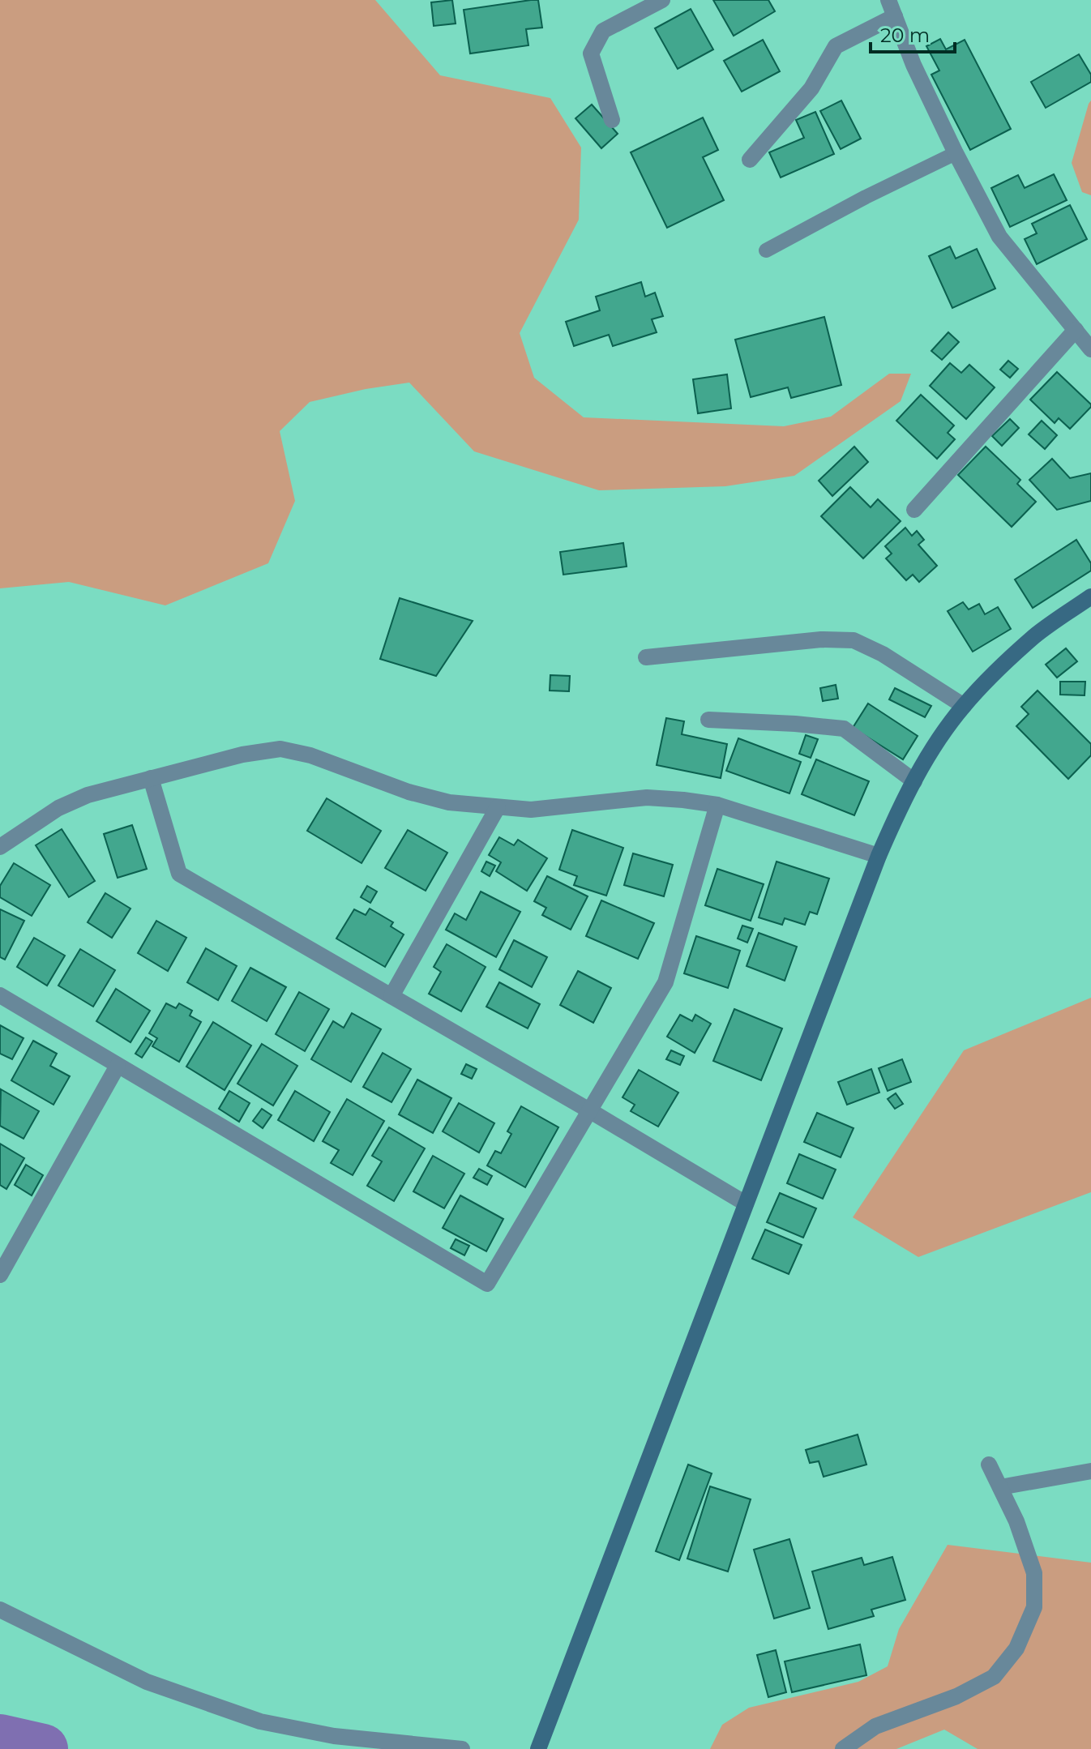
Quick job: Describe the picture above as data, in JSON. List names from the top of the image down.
{
  "scale_bar": "20 m"
}
